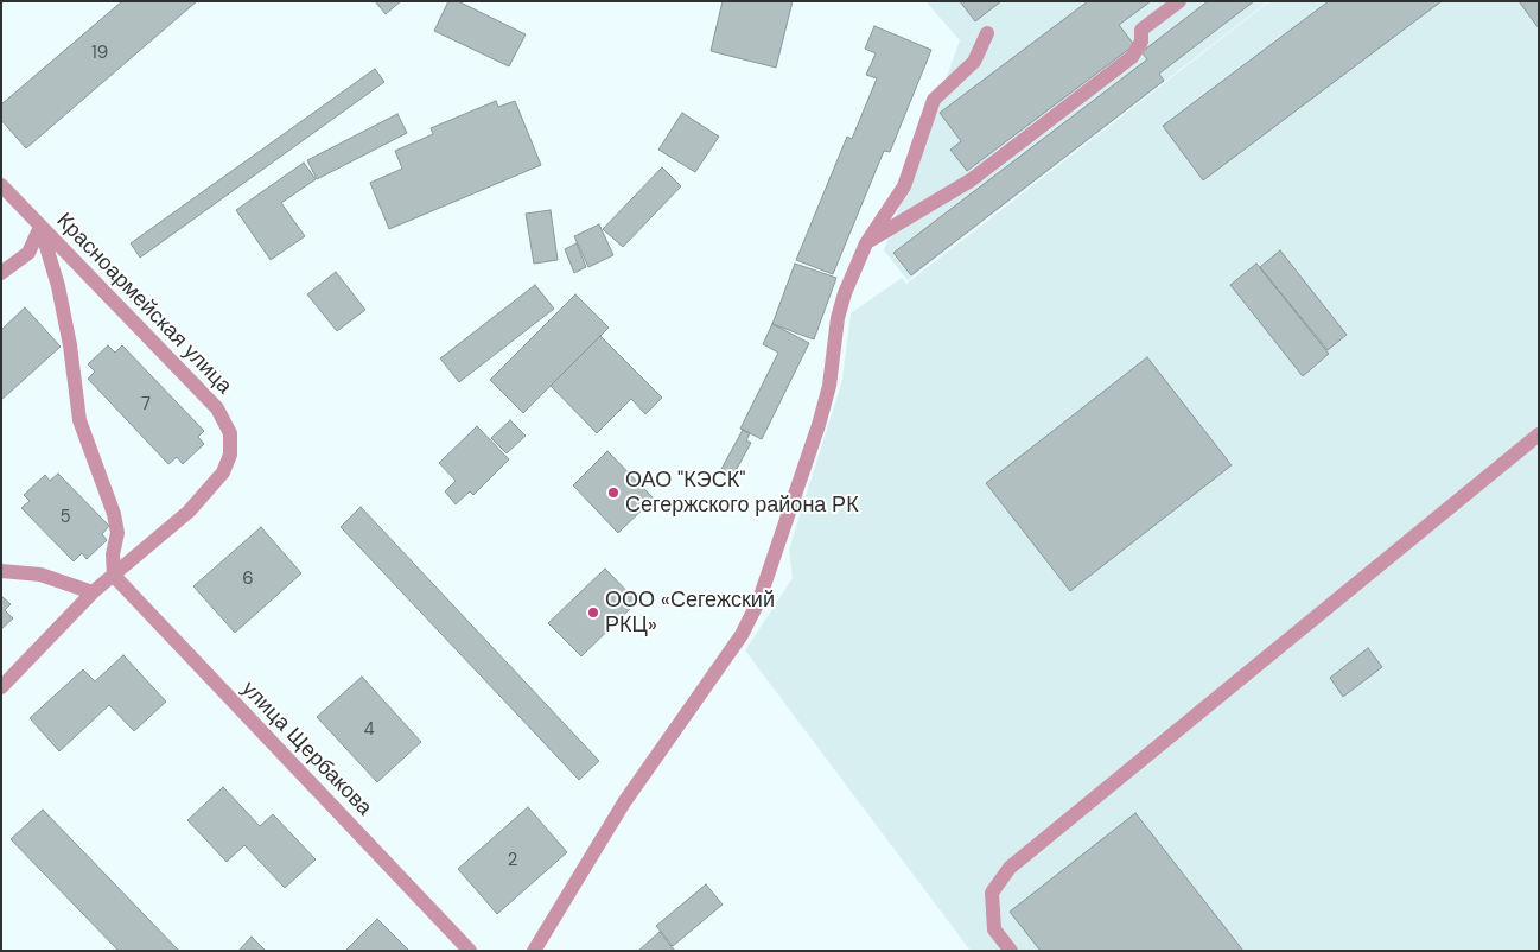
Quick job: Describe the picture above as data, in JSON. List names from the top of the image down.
{
  "streets": {
    "street": ["Красноармейская улица", "улица Щербакова"]
  },
  "crossings": [
    ["Красноармейская улица", "улица Щербакова"]
  ],
  "places": ["ОАО \"КЭСК\" Сегержского района РК", "ООО «Сегежский РКЦ»"],
  "house_numbers": [
    "19",
    "7",
    "5",
    "6",
    "4",
    "2"
  ]
}
